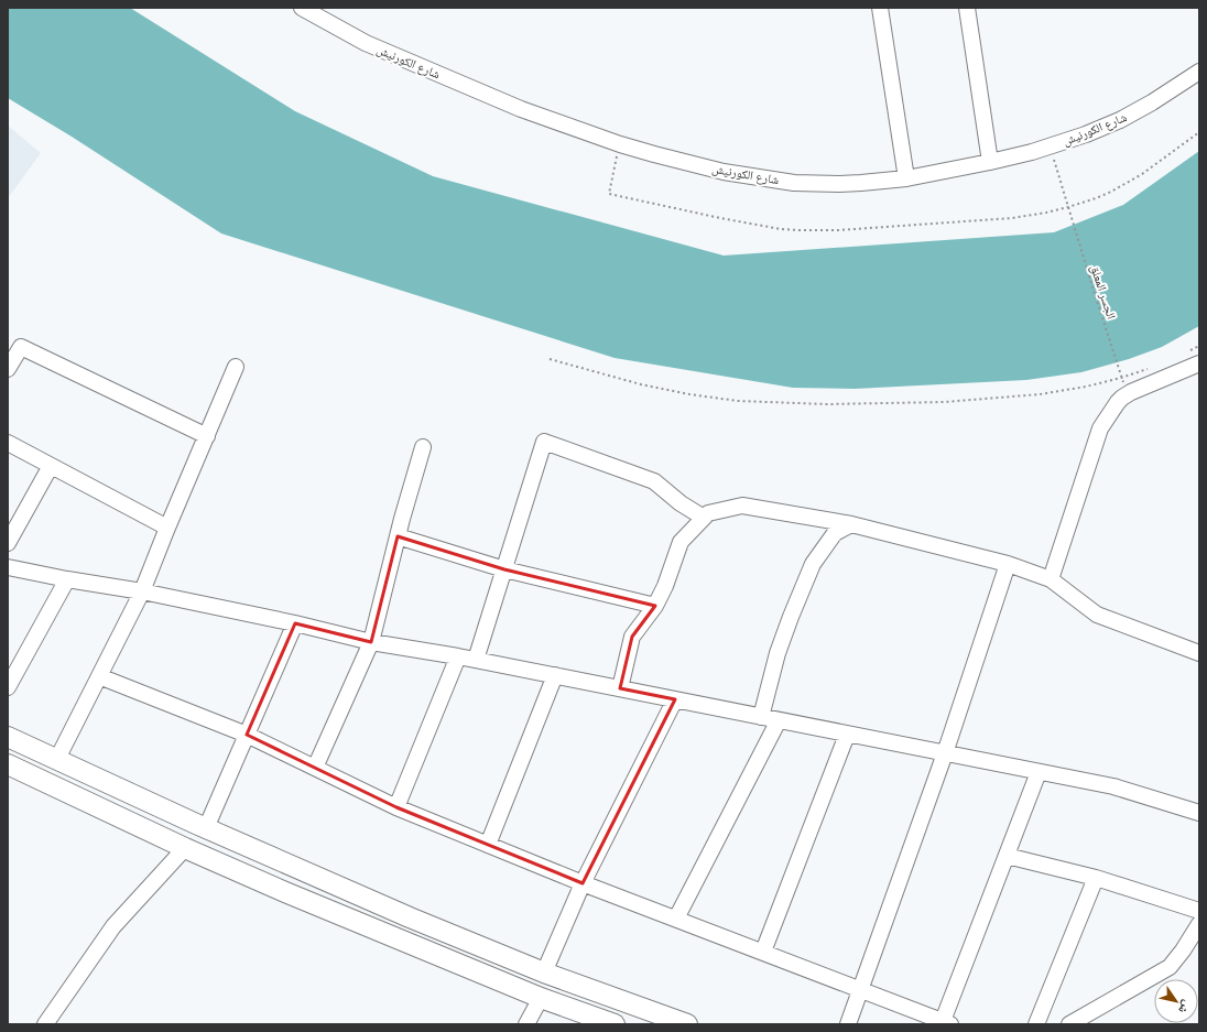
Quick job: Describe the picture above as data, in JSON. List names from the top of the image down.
{
  "streets": {
    "street": ["شارع الكورنيش"],
    "path": ["الجسر المعلق"]
  },
  "crossings": [
    ["شارع الكورنيش", "الجسر المعلق"]
  ],
  "north": "bottom right"
}
